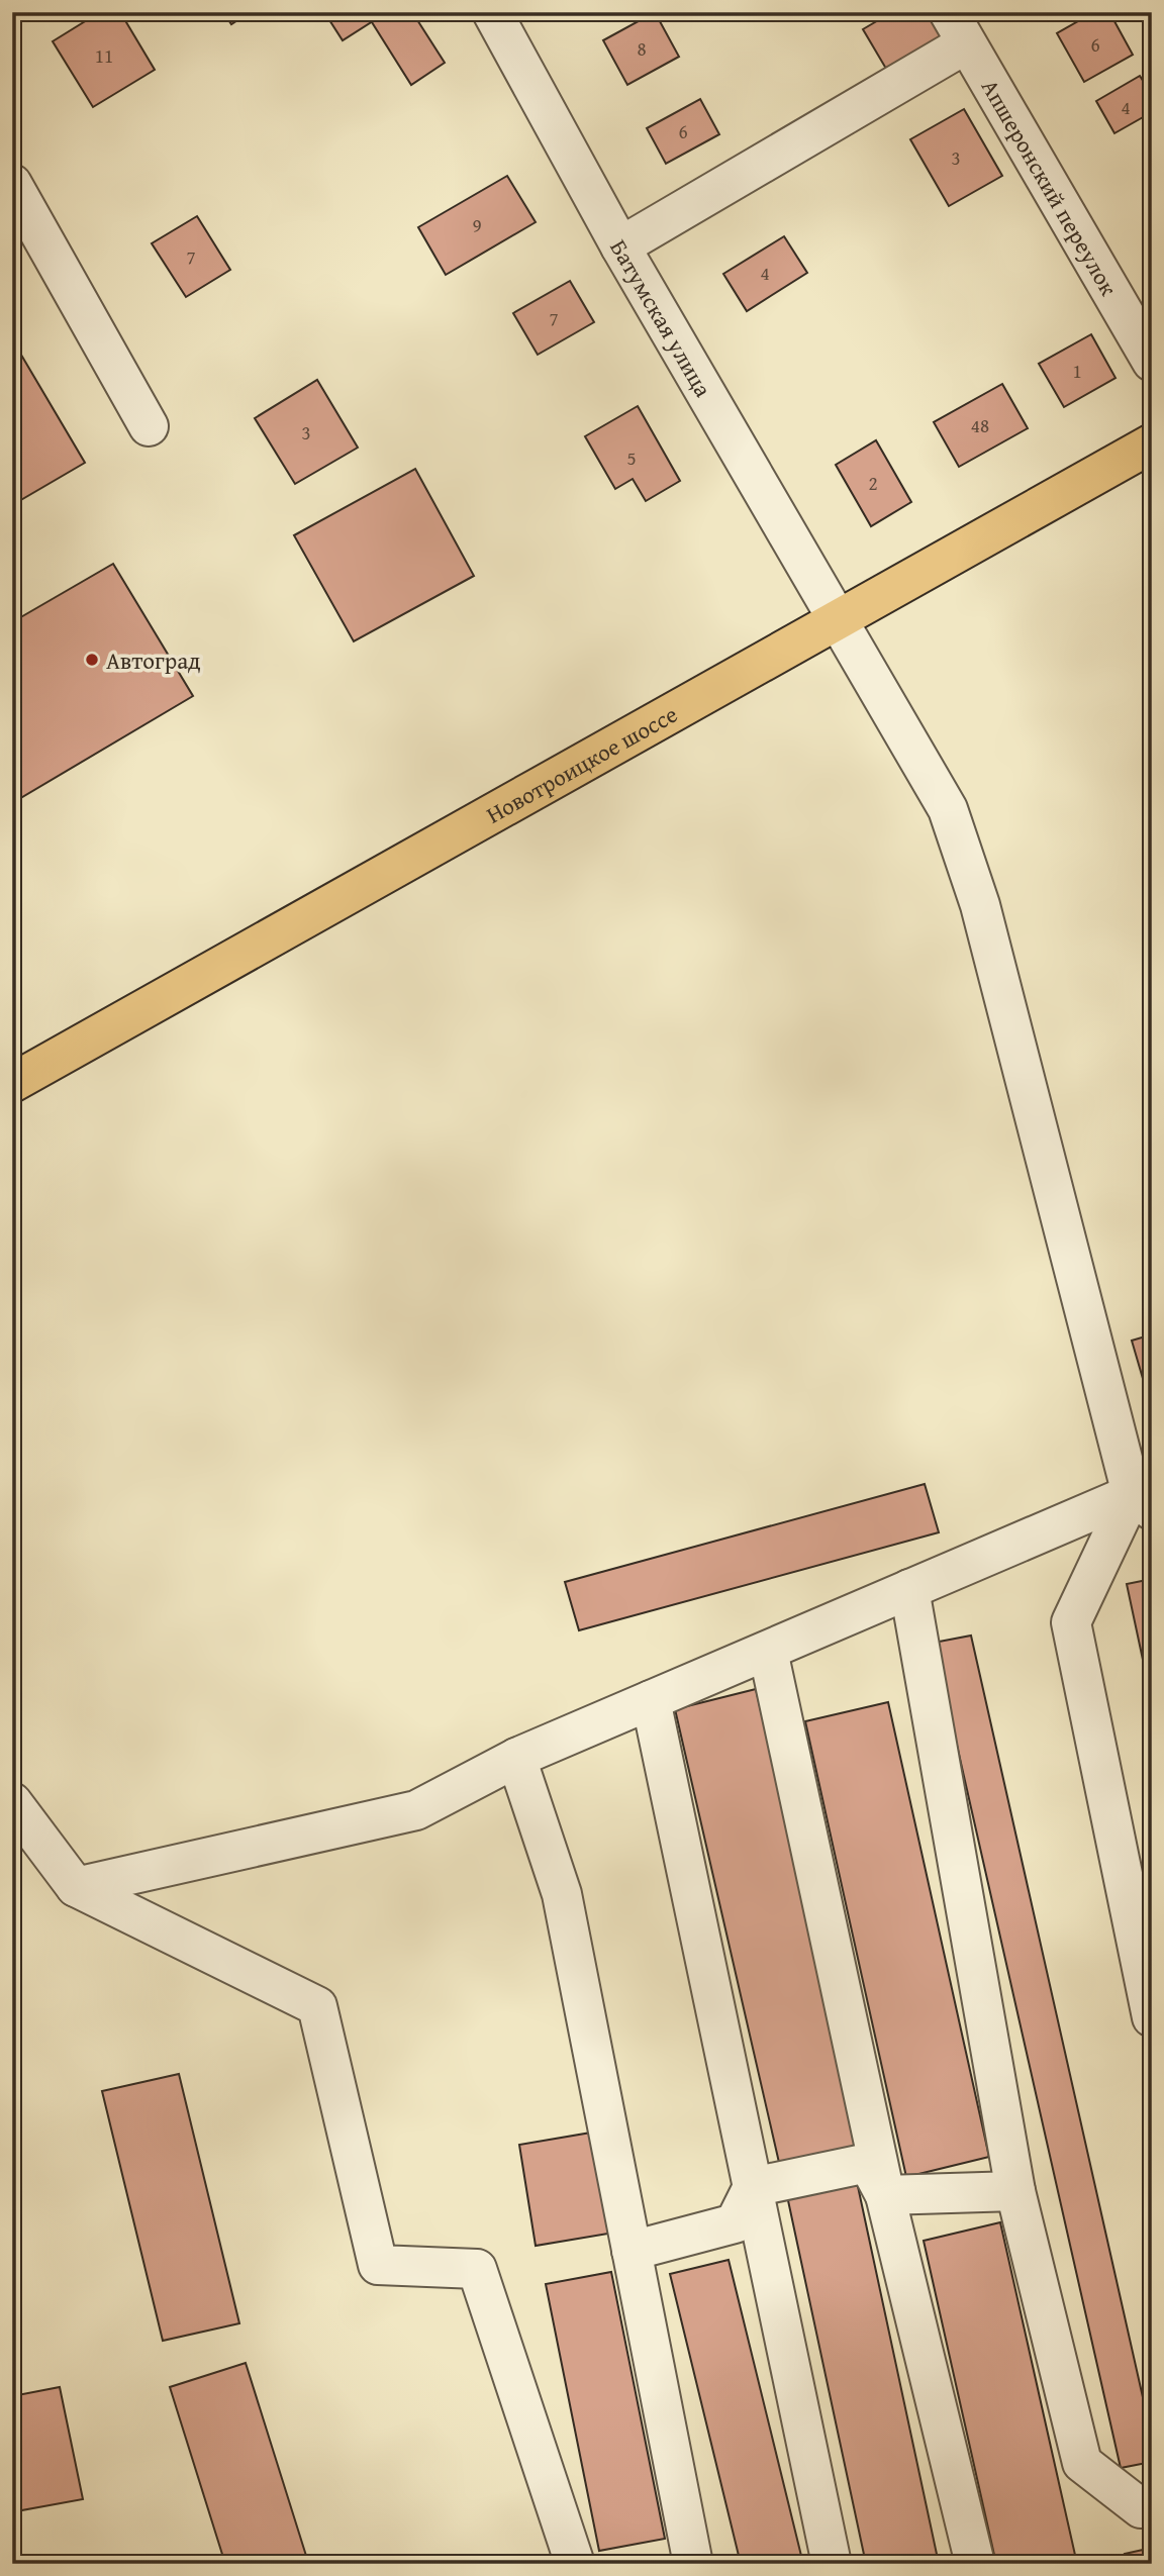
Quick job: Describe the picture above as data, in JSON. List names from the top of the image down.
{
  "streets": {
    "main road": ["Новотроицкое шоссе"],
    "street": ["Апшеронский переулок", "Батумская улица"]
  },
  "crossings": [
    ["Батумская улица", "Новотроицкое шоссе"]
  ],
  "places": ["Автоград"],
  "house_numbers": [
    "6",
    "8",
    "11",
    "4",
    "6",
    "3",
    "9",
    "7",
    "4",
    "7",
    "1",
    "48",
    "3",
    "5",
    "2"
  ]
}
